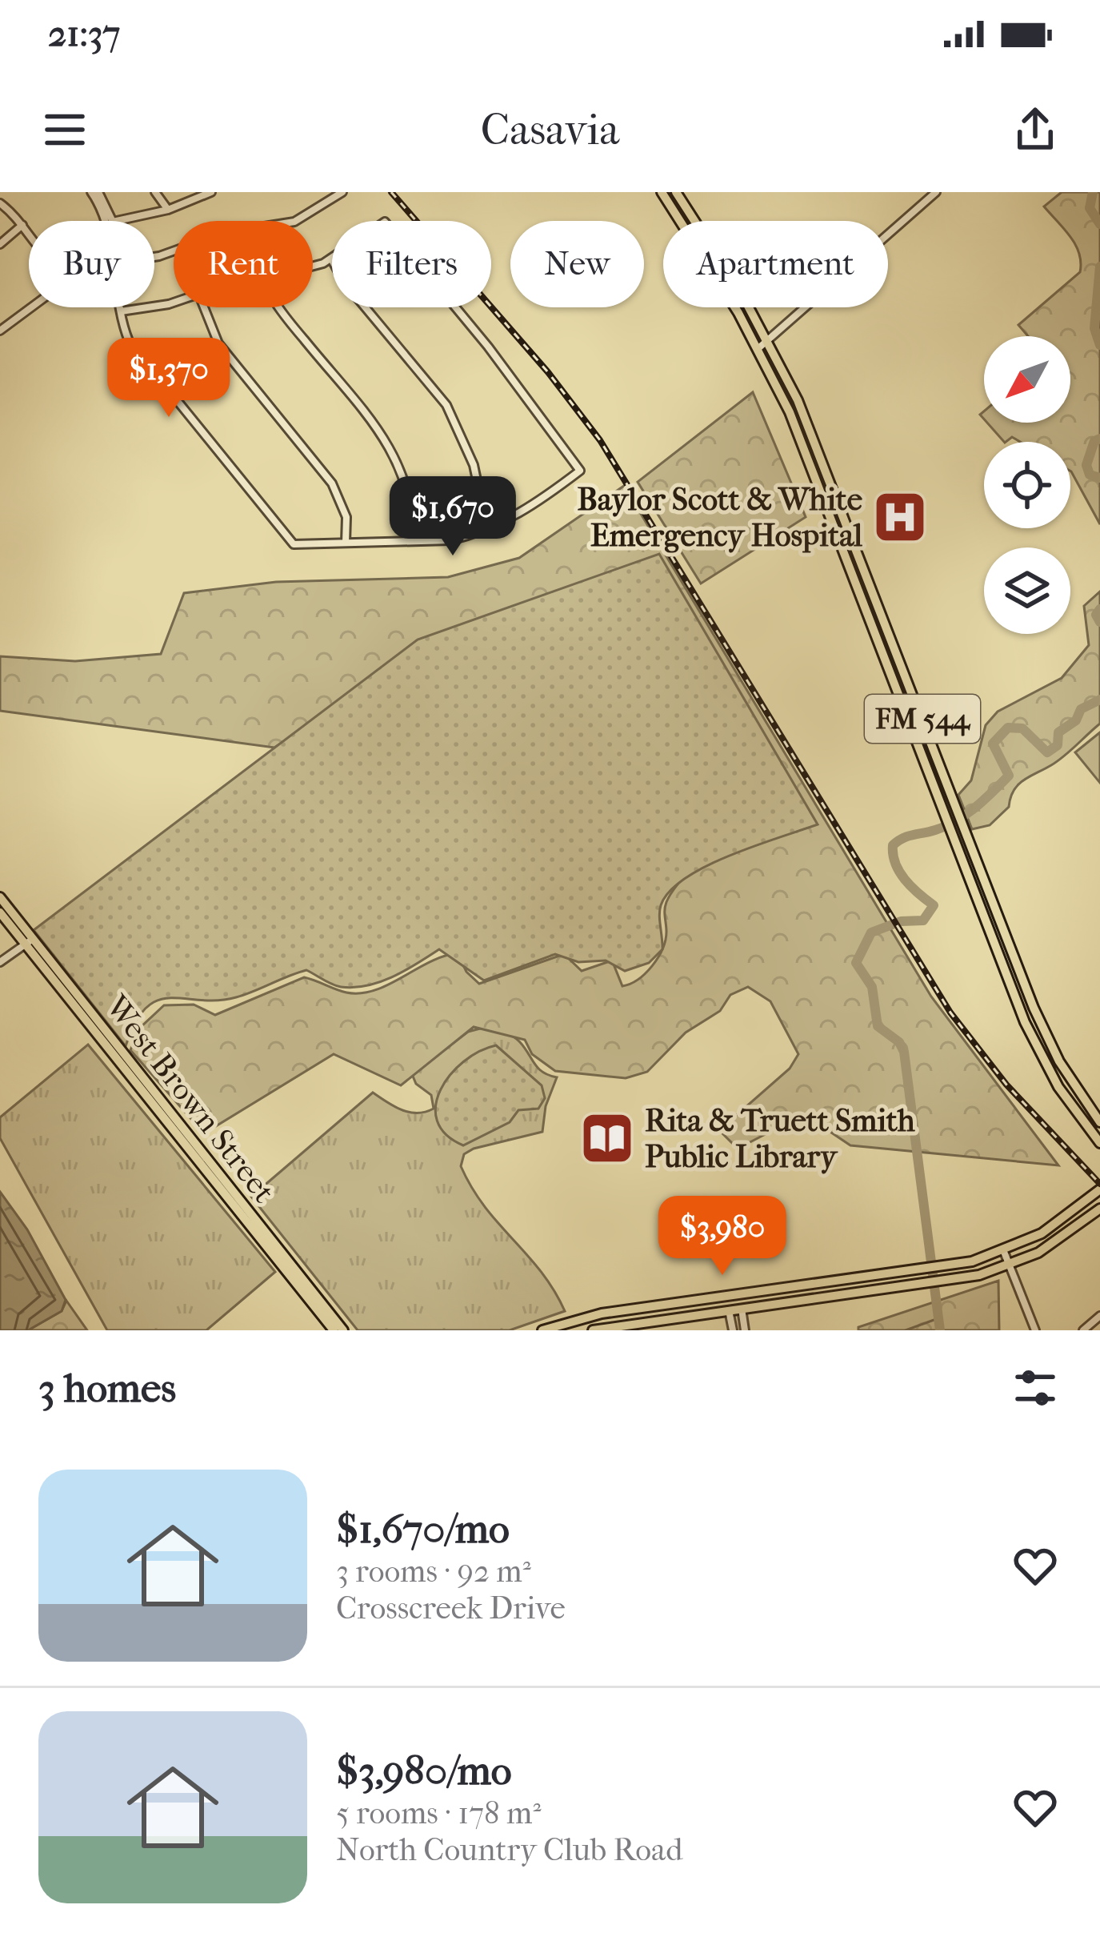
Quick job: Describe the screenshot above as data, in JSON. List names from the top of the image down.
{
  "streets": {
    "main road": ["FM 544", "West Brown Street"]
  },
  "places": {
    "hospital": ["Baylor Scott & White Emergency Hospital"],
    "library": ["Rita & Truett Smith Public Library"]
  },
  "north": "bottom left",
  "page": {
    "status": "21:37",
    "header": "Casavia",
    "chip": [
      "Buy",
      "Rent",
      "Filters",
      "New",
      "Apartment"
    ],
    "price": ["$1,370", "$1,670", "$3,980"],
    "heading": "3 homes",
    "list": [
      {
        "name": "$1,670/mo",
        "note": "3 rooms · 92 m² · Crosscreek Drive"
      },
      {
        "name": "$3,980/mo",
        "note": "5 rooms · 178 m² · North Country Club Road"
      }
    ]
  }
}
